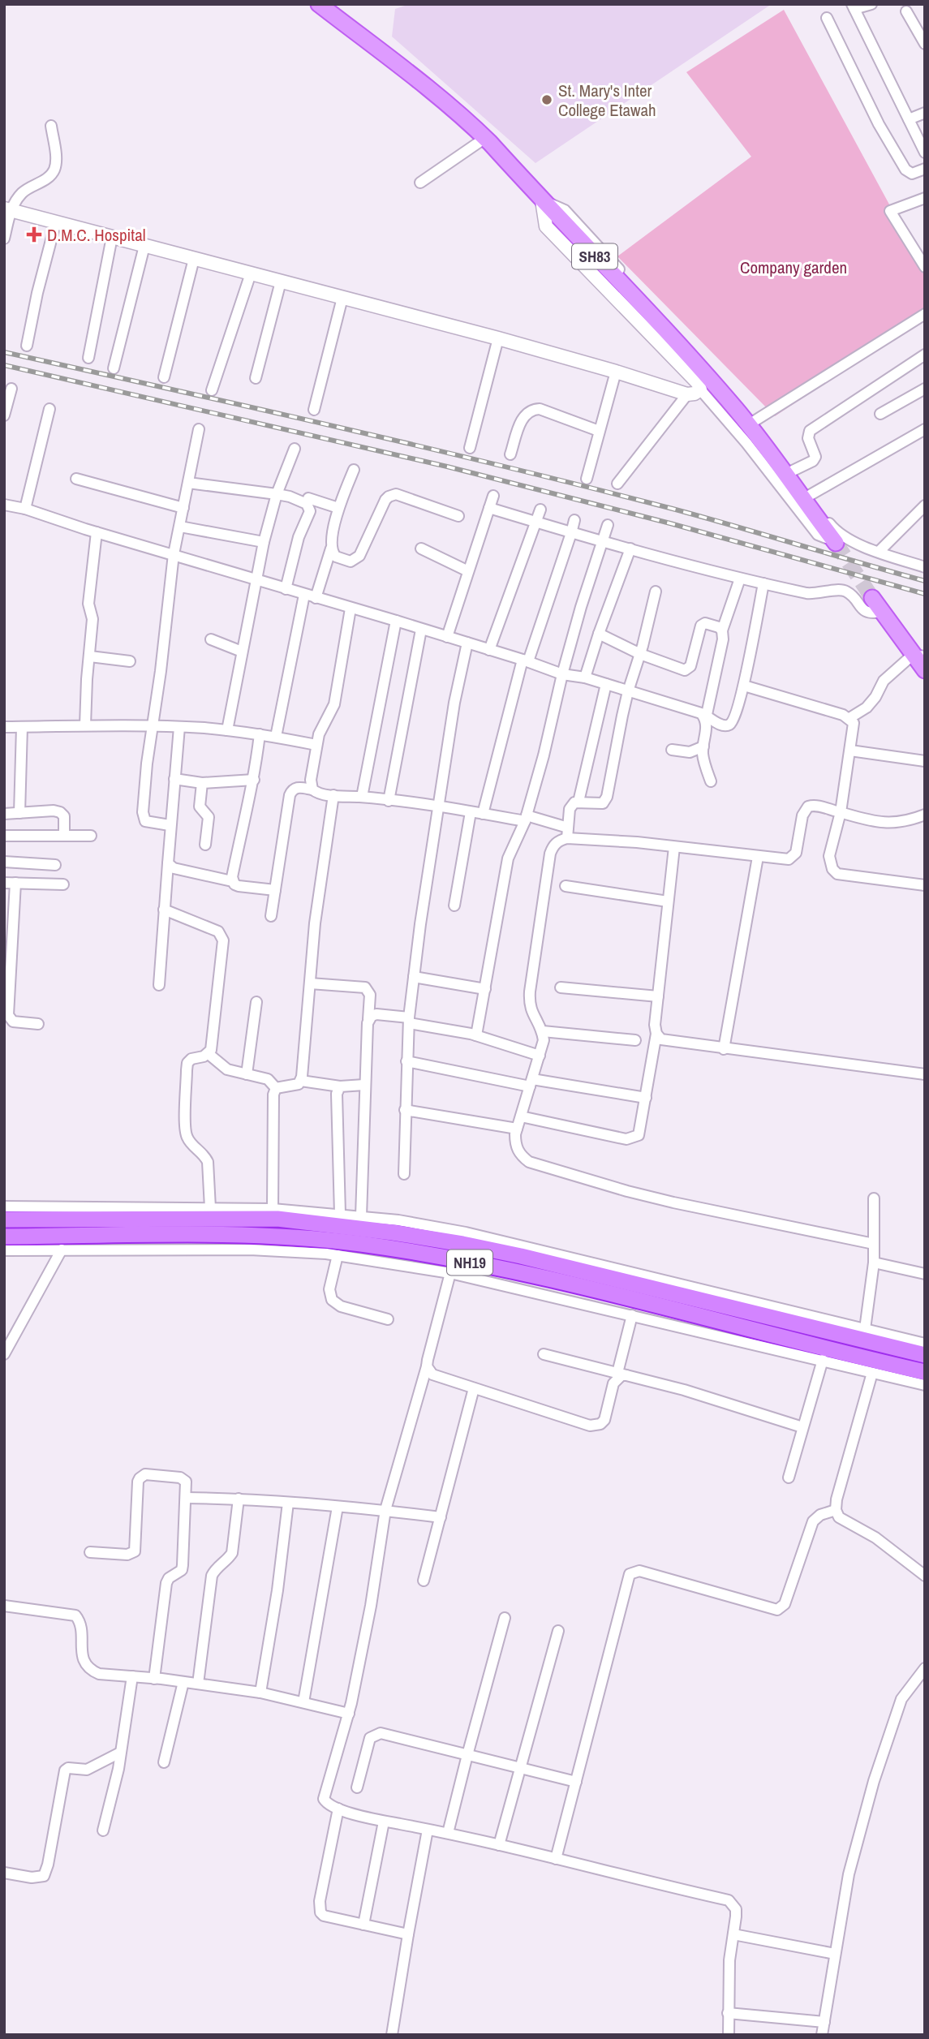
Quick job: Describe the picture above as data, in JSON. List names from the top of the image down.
{
  "streets": {
    "highway": ["NH19"],
    "main road": ["SH83"]
  },
  "parks": ["Company garden"],
  "places": {
    "other": ["St. Mary's Inter College Etawah"],
    "health": ["D.M.C. Hospital"]
  }
}
